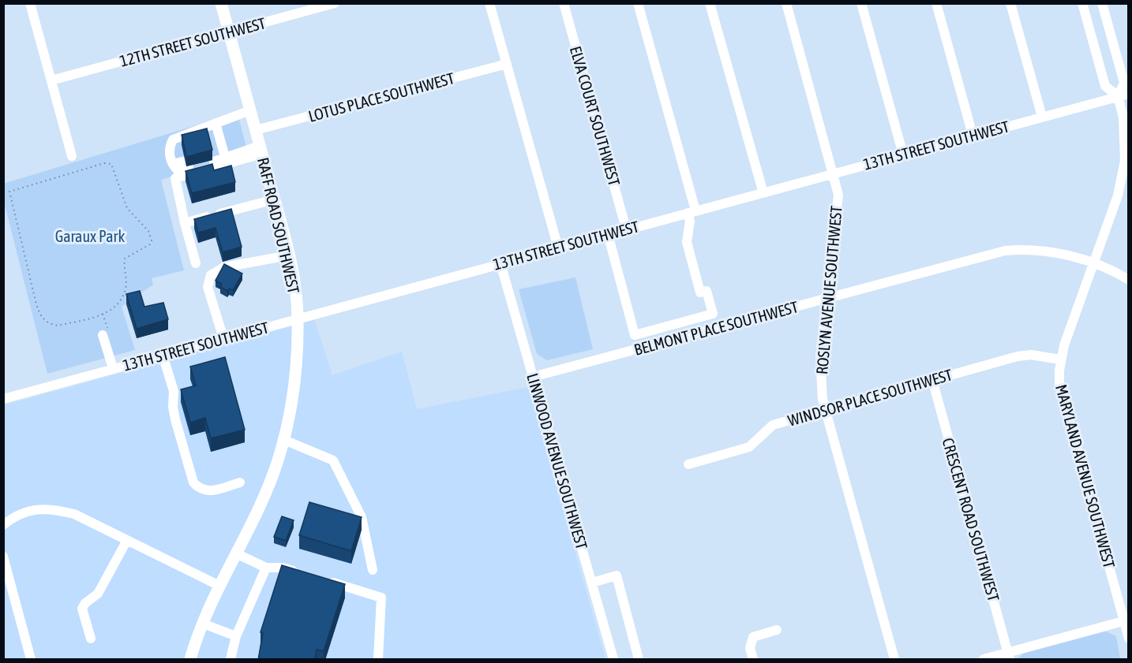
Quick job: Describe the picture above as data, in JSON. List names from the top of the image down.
{
  "streets": {
    "main road": ["RAFF ROAD SOUTHWEST"],
    "street": [
      "12TH STREET SOUTHWEST",
      "LOTUS PLACE SOUTHWEST",
      "ELVA COURT SOUTHWEST",
      "13TH STREET SOUTHWEST",
      "ROSLYN AVENUE SOUTHWEST",
      "BELMONT PLACE SOUTHWEST",
      "WINDSOR PLACE SOUTHWEST",
      "LINWOOD AVENUE SOUTHWEST",
      "MARYLAND AVENUE SOUTHWEST",
      "CRESCENT ROAD SOUTHWEST"
    ]
  },
  "crossings": [
    ["12TH STREET SOUTHWEST", "RAFF ROAD SOUTHWEST"],
    ["LOTUS PLACE SOUTHWEST", "RAFF ROAD SOUTHWEST"],
    ["ELVA COURT SOUTHWEST", "13TH STREET SOUTHWEST"],
    ["13TH STREET SOUTHWEST", "RAFF ROAD SOUTHWEST"],
    ["13TH STREET SOUTHWEST", "ROSLYN AVENUE SOUTHWEST"],
    ["13TH STREET SOUTHWEST", "LINWOOD AVENUE SOUTHWEST"],
    ["13TH STREET SOUTHWEST", "MARYLAND AVENUE SOUTHWEST"],
    ["ROSLYN AVENUE SOUTHWEST", "BELMONT PLACE SOUTHWEST"],
    ["ROSLYN AVENUE SOUTHWEST", "WINDSOR PLACE SOUTHWEST"],
    ["BELMONT PLACE SOUTHWEST", "LINWOOD AVENUE SOUTHWEST"],
    ["BELMONT PLACE SOUTHWEST", "MARYLAND AVENUE SOUTHWEST"],
    ["WINDSOR PLACE SOUTHWEST", "MARYLAND AVENUE SOUTHWEST"],
    ["WINDSOR PLACE SOUTHWEST", "CRESCENT ROAD SOUTHWEST"]
  ],
  "parks": ["Garaux Park"]
}
